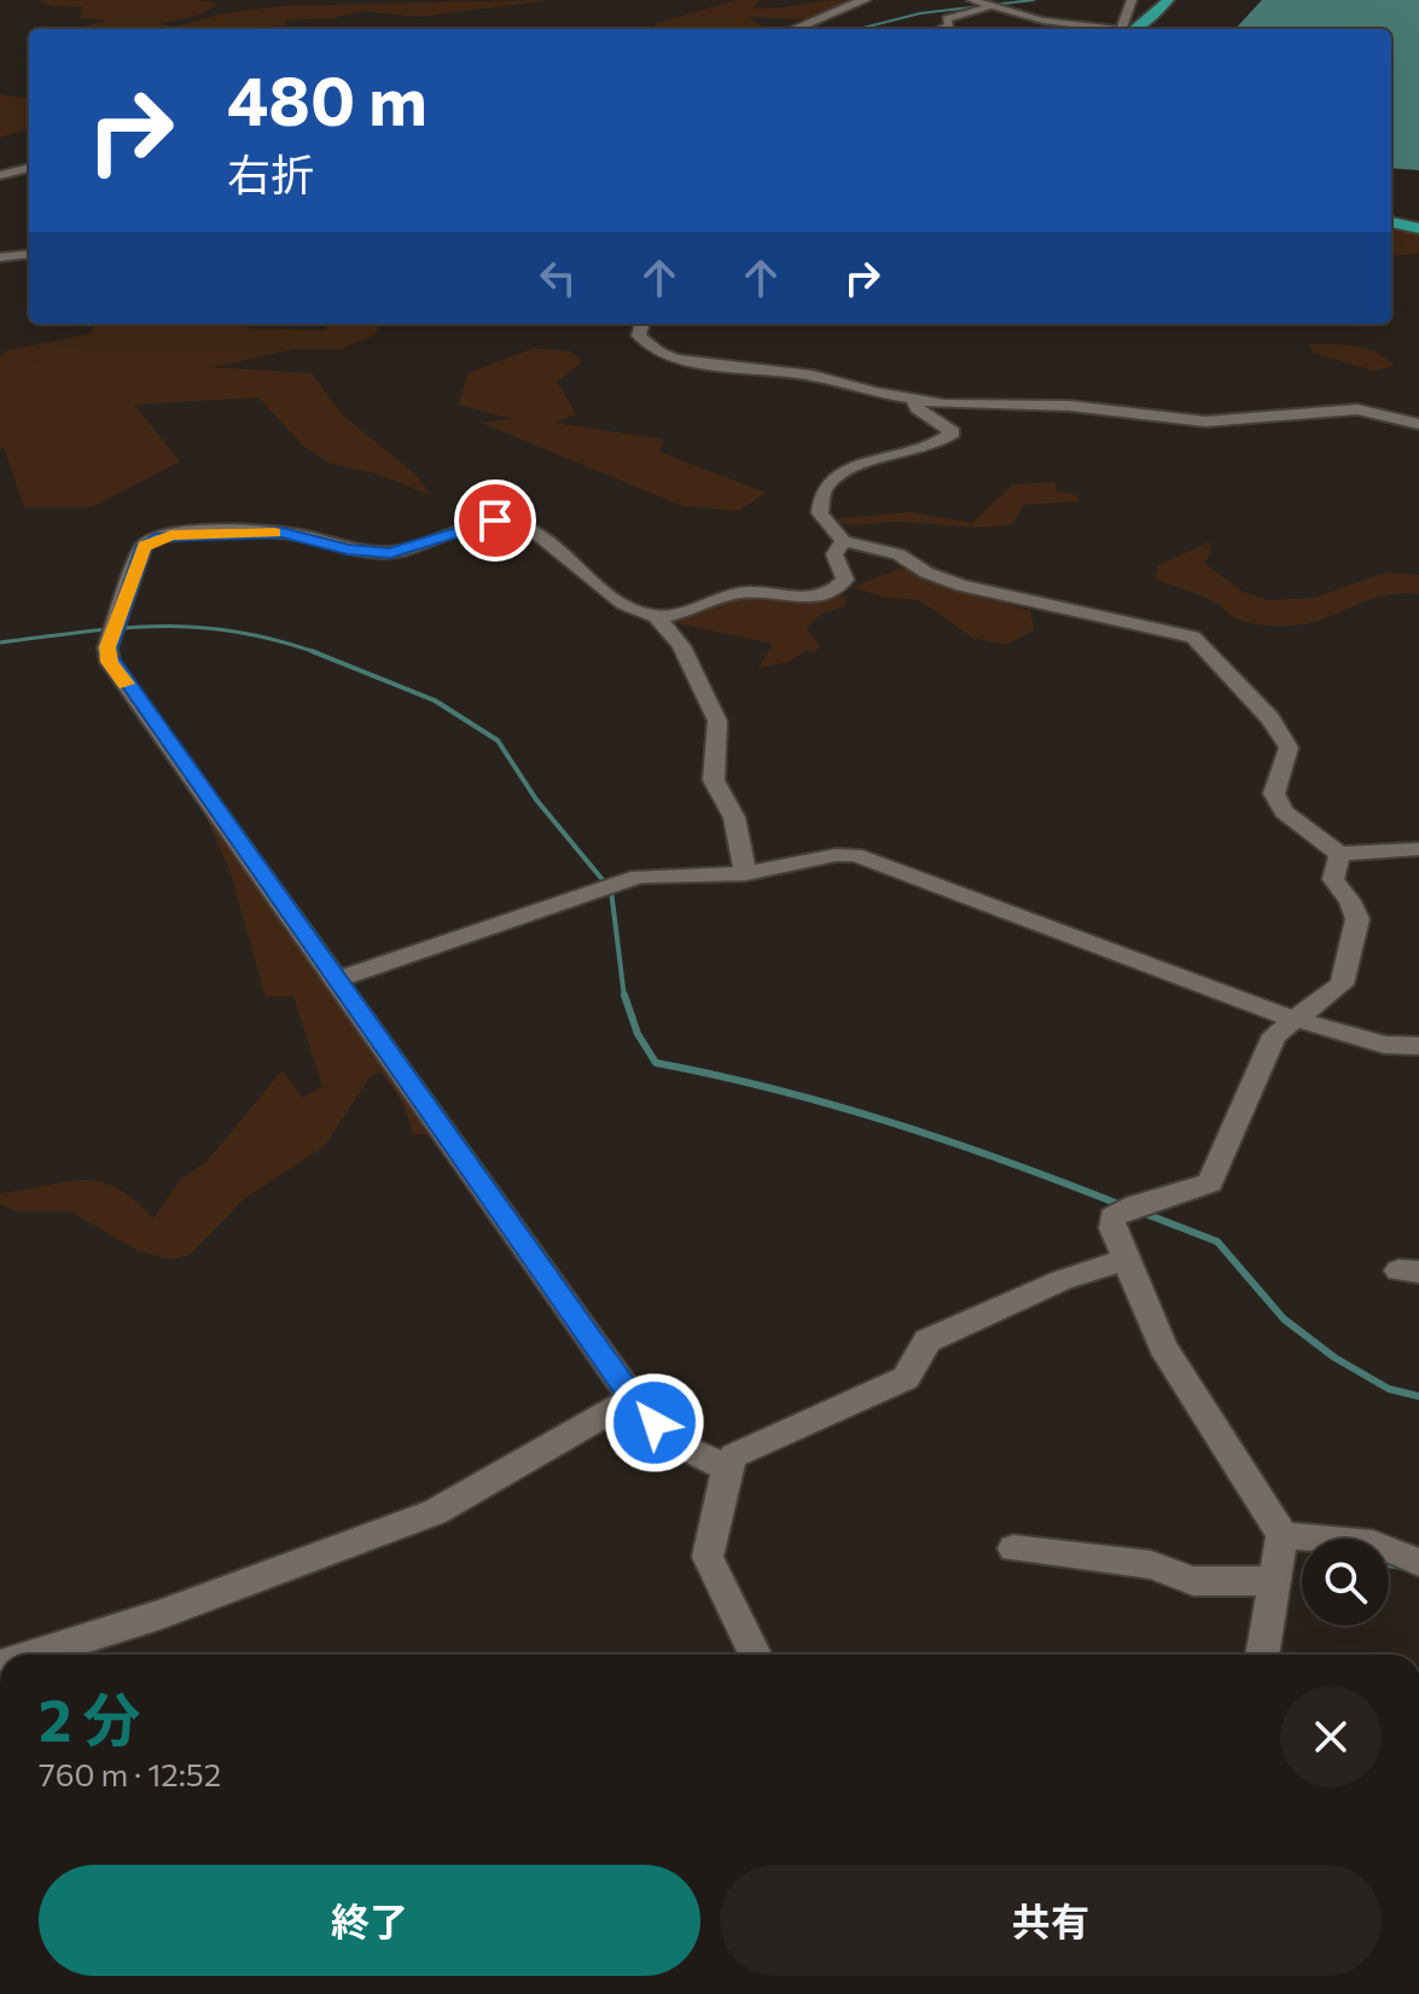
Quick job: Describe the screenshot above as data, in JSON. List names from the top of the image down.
{
  "page": {
    "turn": ["480 m", "右折"],
    "heading": ["2 分", "760 m · 12:52"],
    "buttons": ["終了", "共有"]
  }
}
